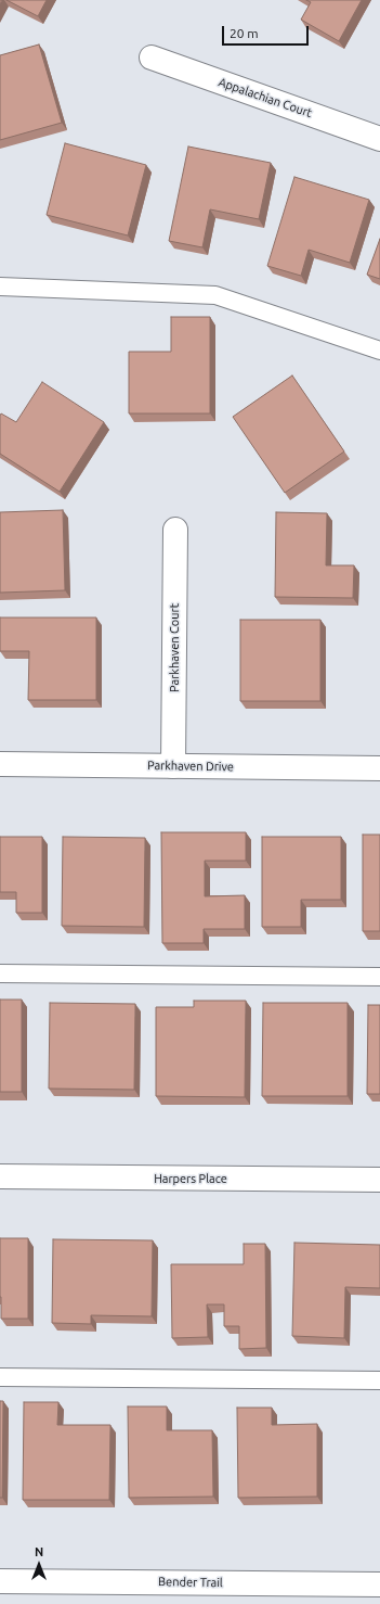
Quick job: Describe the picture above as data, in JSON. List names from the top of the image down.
{
  "streets": {
    "street": [
      "Appalachian Court",
      "Parkhaven Court",
      "Parkhaven Drive",
      "Harpers Place",
      "Bender Trail"
    ]
  },
  "crossings": [
    ["Parkhaven Court", "Parkhaven Drive"]
  ],
  "scale_bar": "20 m",
  "north": "top"
}
